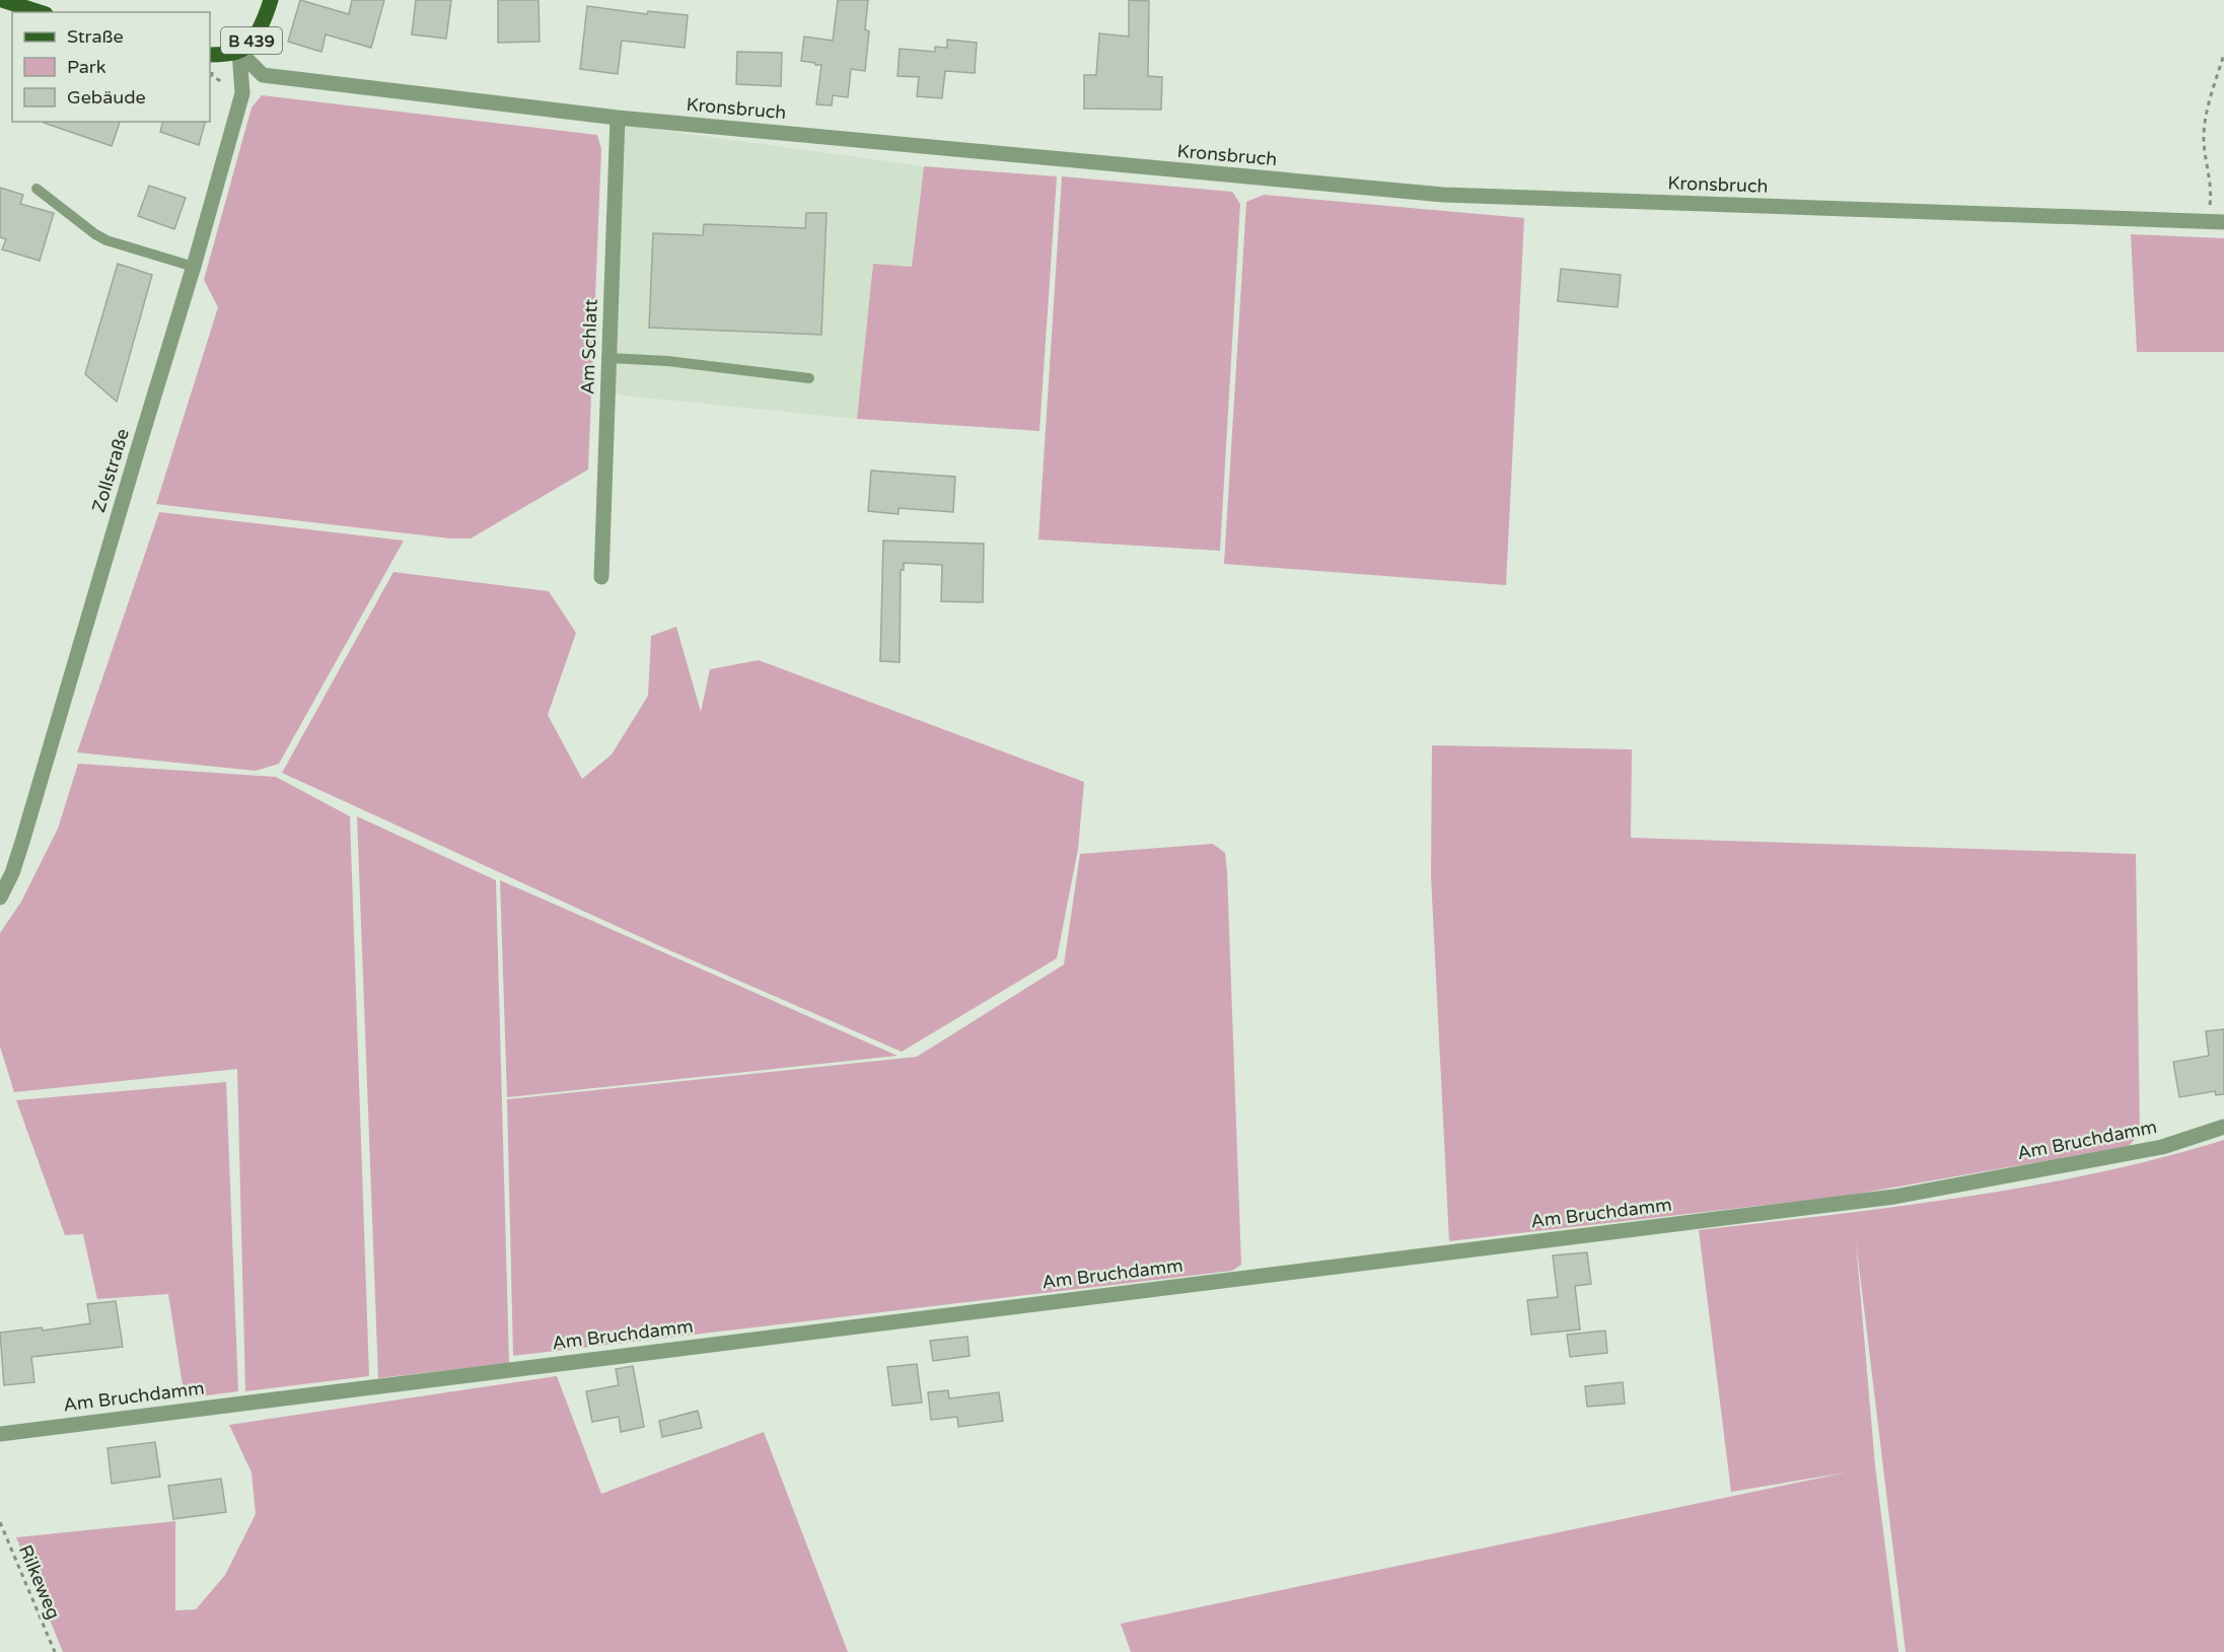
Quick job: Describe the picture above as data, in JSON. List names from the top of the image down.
{
  "streets": {
    "main road": ["B 439"],
    "street": [
      "Kronsbruch",
      "Am Schlatt",
      "Zollstraße",
      "Am Bruchdamm"
    ],
    "path": ["Rilkeweg"]
  },
  "crossings": [
    ["B 439", "Kronsbruch"],
    ["B 439", "Zollstraße"],
    ["Kronsbruch", "Am Schlatt"],
    ["Kronsbruch", "Zollstraße"]
  ],
  "legend": ["Straße", "Park", "Gebäude"]
}
